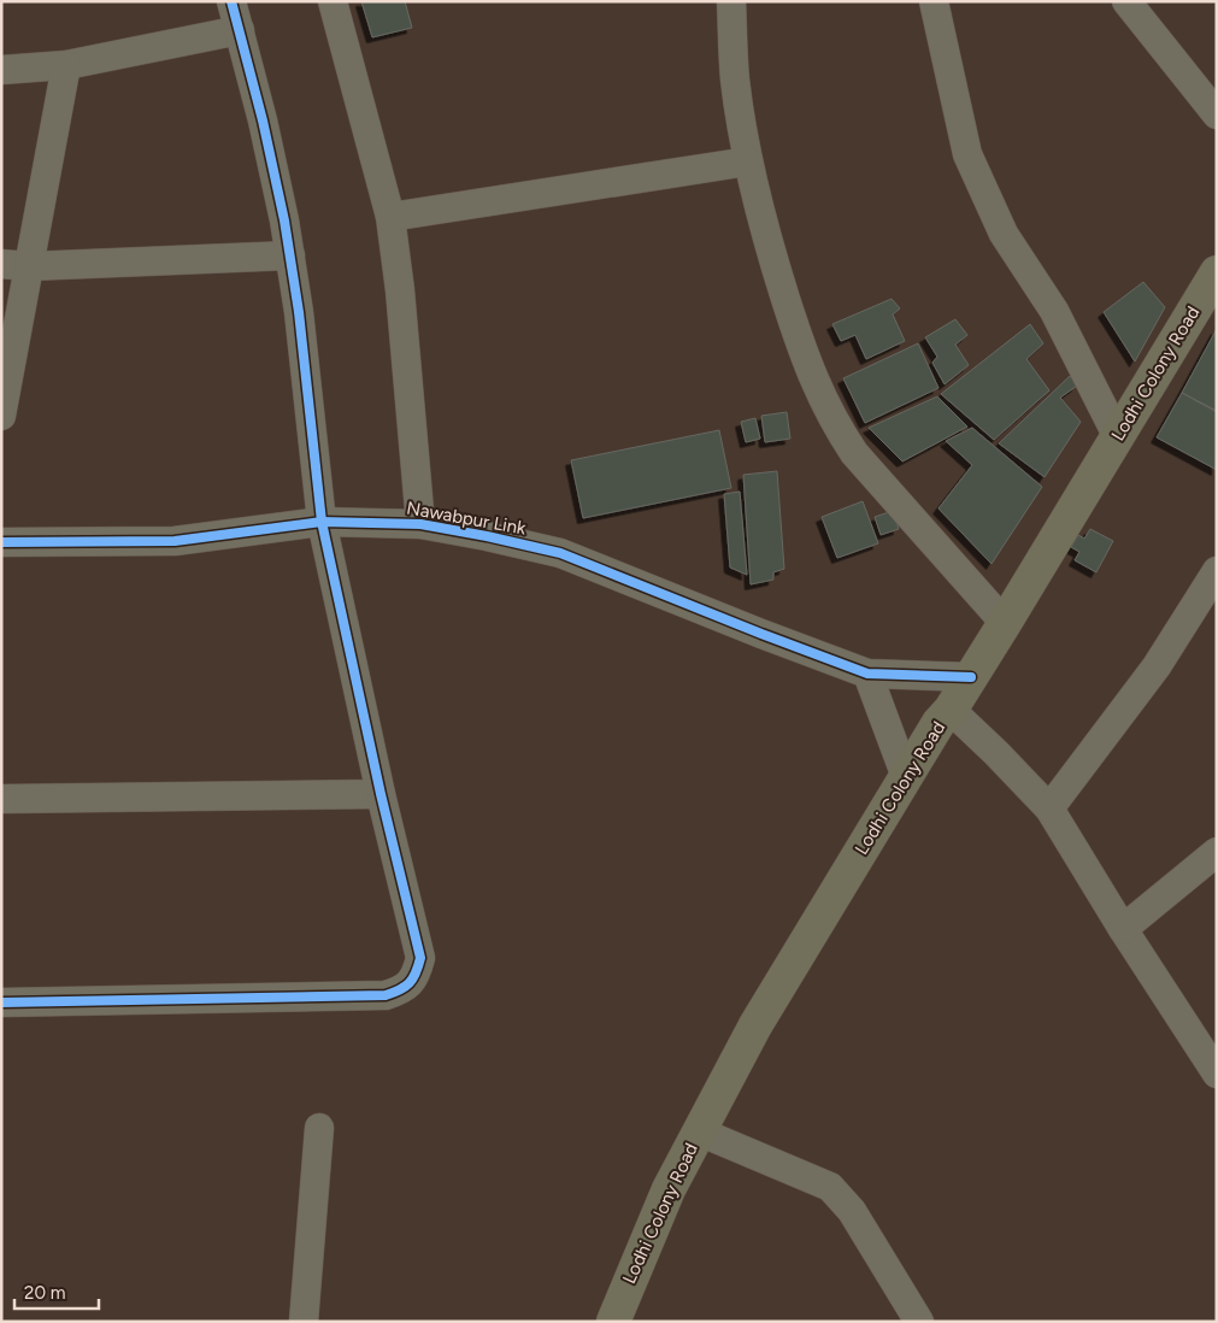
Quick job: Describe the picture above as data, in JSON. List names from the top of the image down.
{
  "streets": {
    "main road": ["Lodhi Colony Road"],
    "street": ["Nawabpur Link"]
  },
  "crossings": [
    ["Lodhi Colony Road", "Nawabpur Link"]
  ],
  "scale_bar": "20 m"
}
